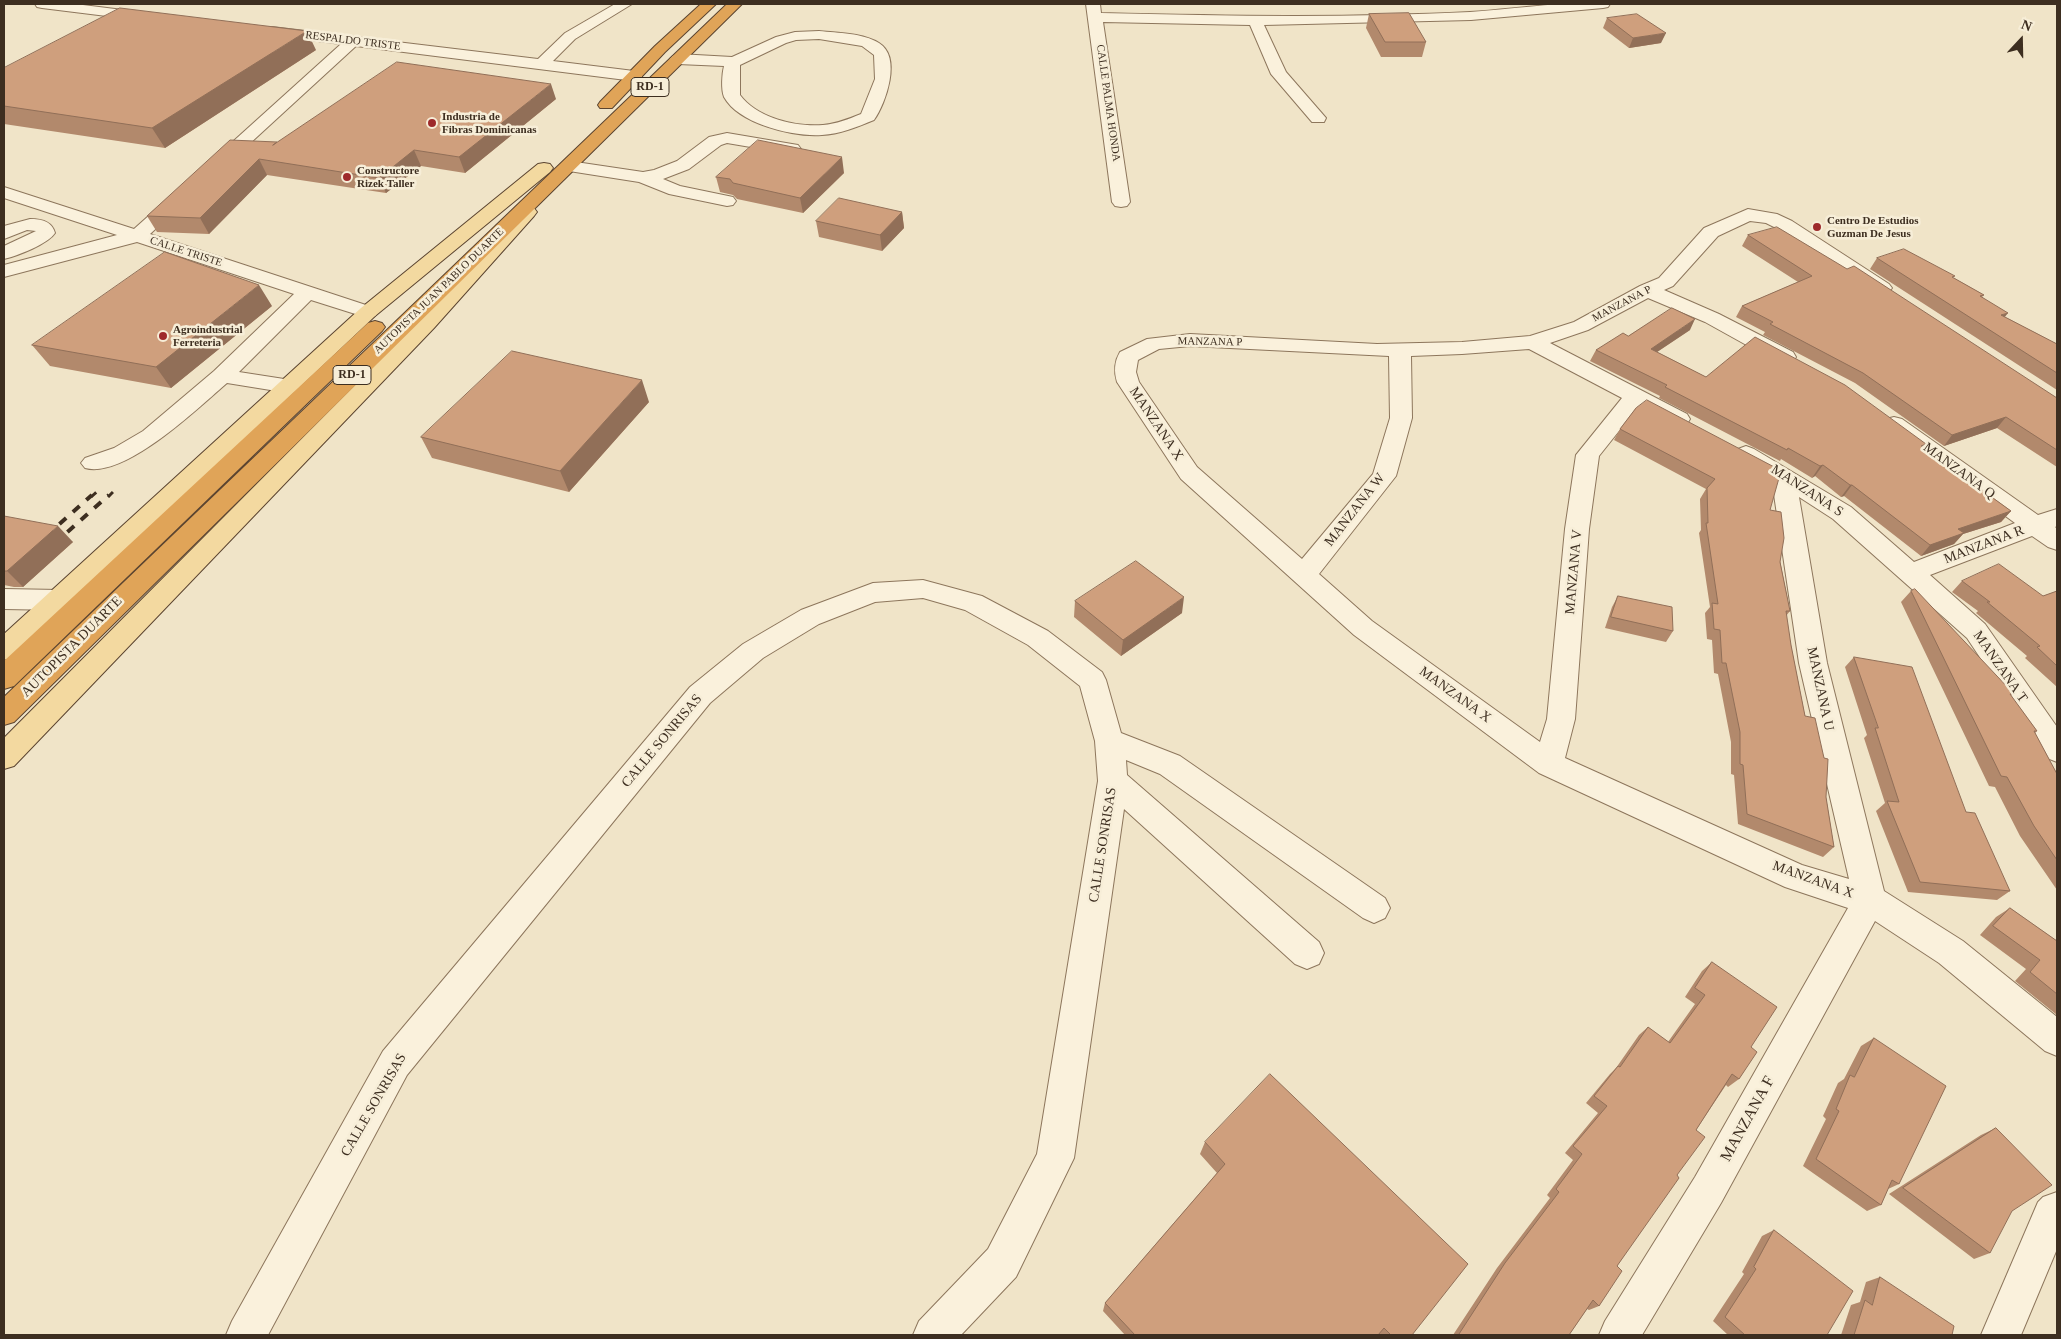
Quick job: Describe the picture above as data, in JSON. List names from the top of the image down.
{
  "streets": {
    "highway": ["RD-1", "AUTOPISTA JUAN PABLO DUARTE", "AUTOPISTA DUARTE"],
    "street": [
      "RESPALDO TRISTE",
      "CALLE PALMA HONDA",
      "CALLE TRISTE",
      "MANZANA P",
      "MANZANA X",
      "MANZANA Q",
      "MANZANA S",
      "MANZANA W",
      "MANZANA R",
      "MANZANA V",
      "MANZANA T",
      "MANZANA U",
      "CALLE SONRISAS",
      "MANZANA F"
    ]
  },
  "crossings": [
    ["RESPALDO TRISTE", "RD-1"],
    ["RD-1", "AUTOPISTA JUAN PABLO DUARTE"],
    ["AUTOPISTA JUAN PABLO DUARTE", "AUTOPISTA DUARTE"],
    ["MANZANA P", "MANZANA X"],
    ["MANZANA P", "MANZANA W"],
    ["MANZANA X", "MANZANA W"],
    ["MANZANA X", "MANZANA V"],
    ["MANZANA X", "MANZANA U"],
    ["MANZANA X", "MANZANA F"],
    ["MANZANA Q", "MANZANA R"],
    ["MANZANA S", "MANZANA R"],
    ["MANZANA S", "MANZANA T"],
    ["MANZANA S", "MANZANA U"],
    ["MANZANA R", "MANZANA T"],
    ["MANZANA U", "MANZANA F"]
  ],
  "places": [
    "Industria de Fibras Dominicanas",
    "Constructore Rizek Taller",
    "Centro De Estudios Guzman De Jesus",
    "Agroindustrial Ferreteria"
  ],
  "north": "top"
}
